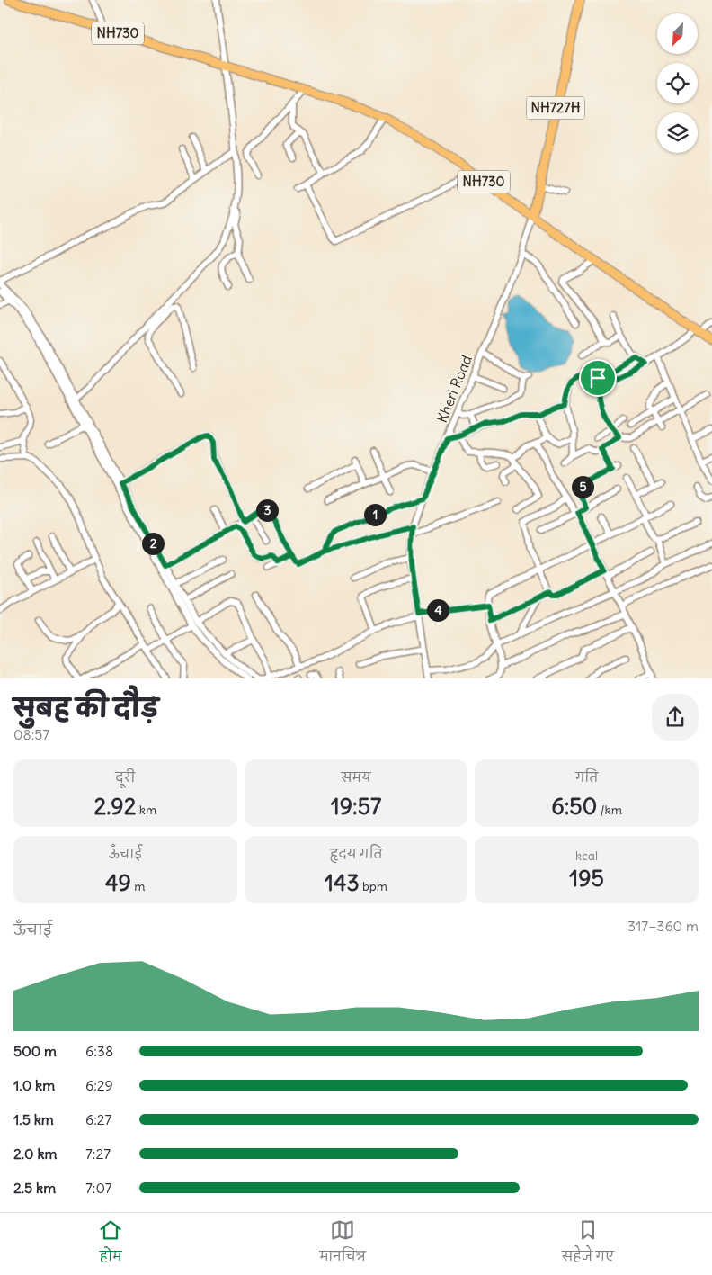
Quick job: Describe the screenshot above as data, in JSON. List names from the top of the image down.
{
  "streets": {
    "highway": ["NH730", "NH727H"],
    "street": ["Kheri Road"]
  },
  "crossings": [
    ["NH730", "NH727H"],
    ["NH730", "Kheri Road"],
    ["NH727H", "Kheri Road"]
  ],
  "north": "bottom left",
  "page": {
    "pins": [
      "5",
      "3",
      "1",
      "2",
      "4"
    ],
    "heading": ["सुबह की दौड़", "08:57"],
    "stats": [
      ["दूरी", "2.92 km"],
      ["समय", "19:57"],
      ["गति", "6:50 /km"],
      ["ऊँचाई", "49 m"],
      ["हृदय गति", "143 bpm"],
      ["kcal", "195"]
    ],
    "chart": ["ऊँचाई", "317–360 m"],
    "list": [
      {
        "name": "500 m",
        "note": "6:38"
      },
      {
        "name": "1.0 km",
        "note": "6:29"
      },
      {
        "name": "1.5 km",
        "note": "6:27"
      },
      {
        "name": "2.0 km",
        "note": "7:27"
      },
      {
        "name": "2.5 km",
        "note": "7:07"
      }
    ],
    "tabs": ["होम", "मानचित्र", "सहेजे गए"]
  }
}
